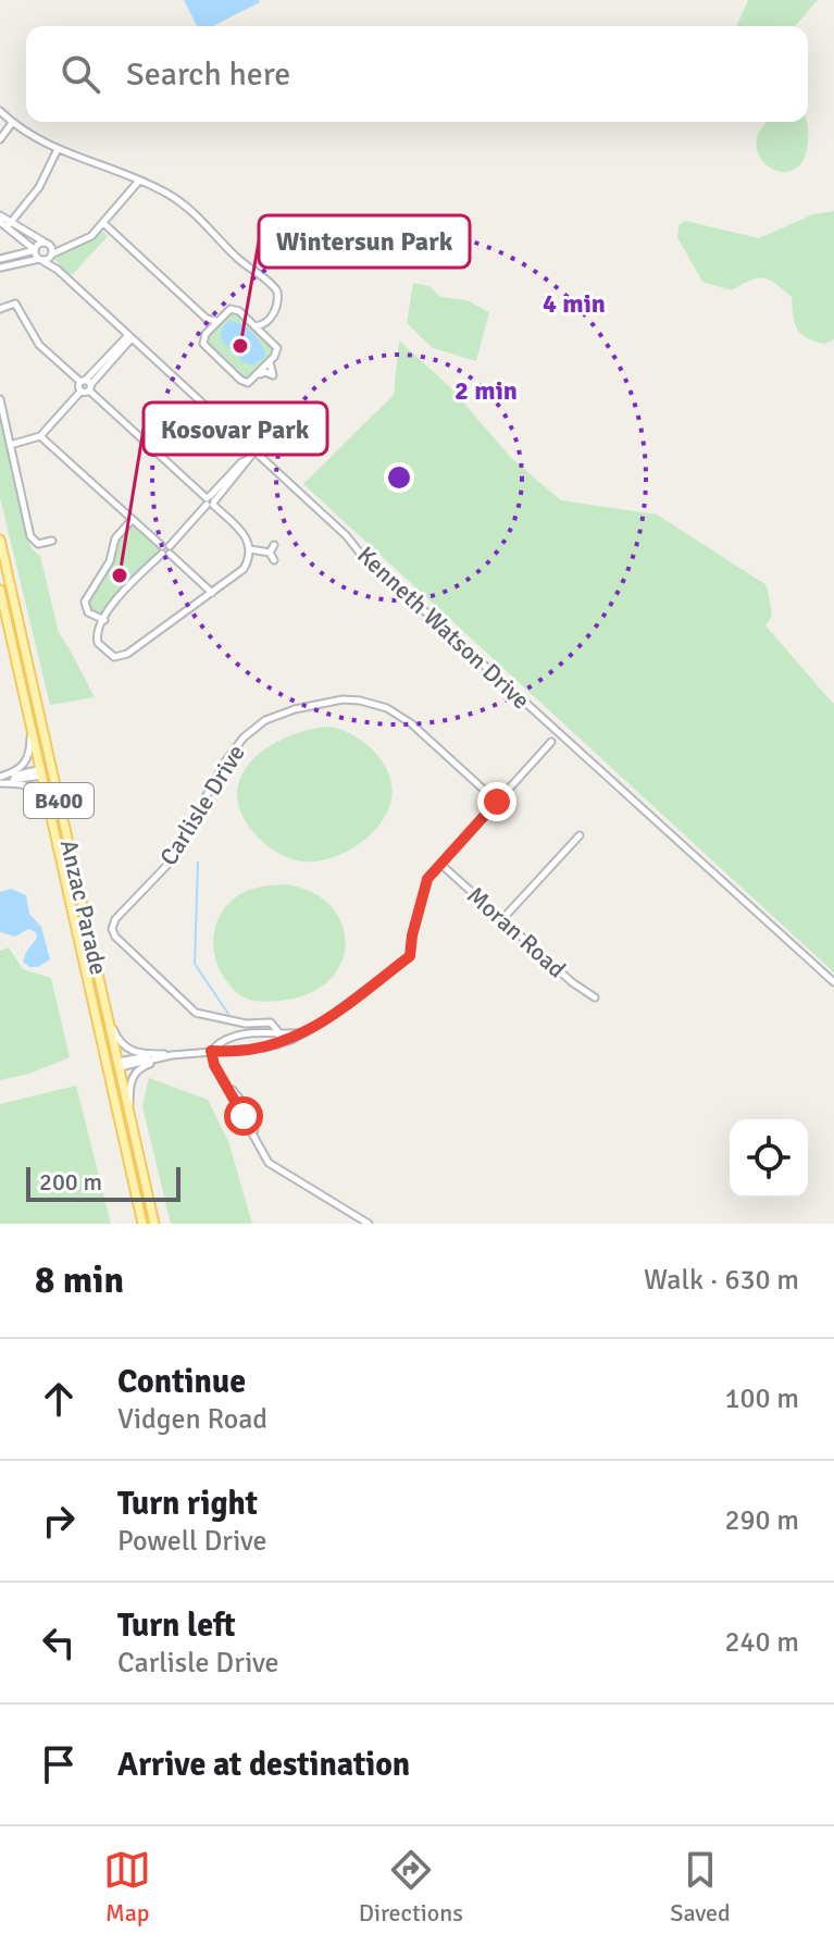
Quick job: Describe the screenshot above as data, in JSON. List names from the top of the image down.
{
  "streets": {
    "main road": ["B400", "Anzac Parade"],
    "street": ["Kenneth Watson Drive", "Carlisle Drive", "Moran Road"]
  },
  "places": ["Wintersun Park", "Kosovar Park"],
  "scale_bar": "200 m",
  "page": {
    "search": "Search here",
    "scale": "200 m",
    "heading": ["8 min", "Walk · 630 m"],
    "list": [
      ["Continue", "Vidgen Road", "100 m"],
      ["Turn right", "Powell Drive", "290 m"],
      ["Turn left", "Carlisle Drive", "240 m"],
      "Arrive at destination"
    ],
    "nav": ["Map", "Directions", "Saved"]
  },
  "rings": ["4 min", "2 min"]
}
